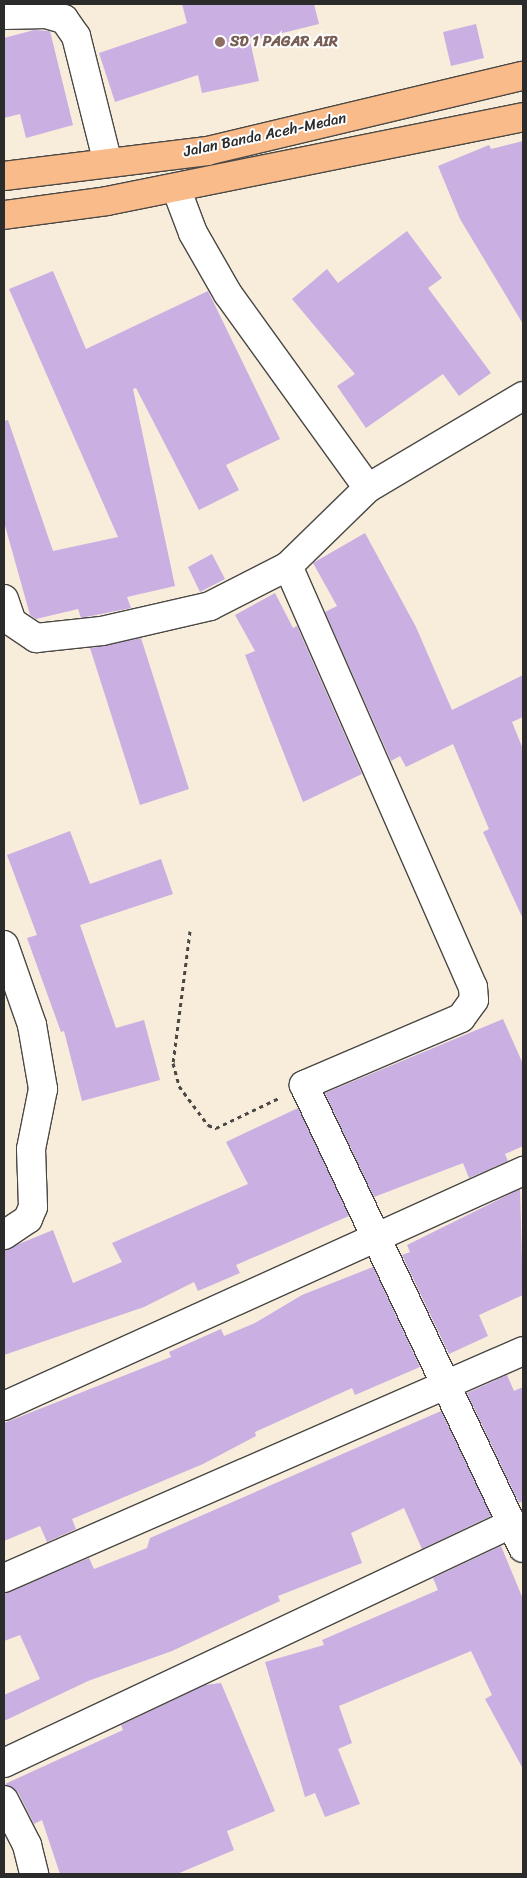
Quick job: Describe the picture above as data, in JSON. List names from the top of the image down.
{
  "streets": {
    "highway": ["Jalan Banda Aceh-Medan"]
  },
  "places": ["SD 1 PAGAR AIR"]
}
